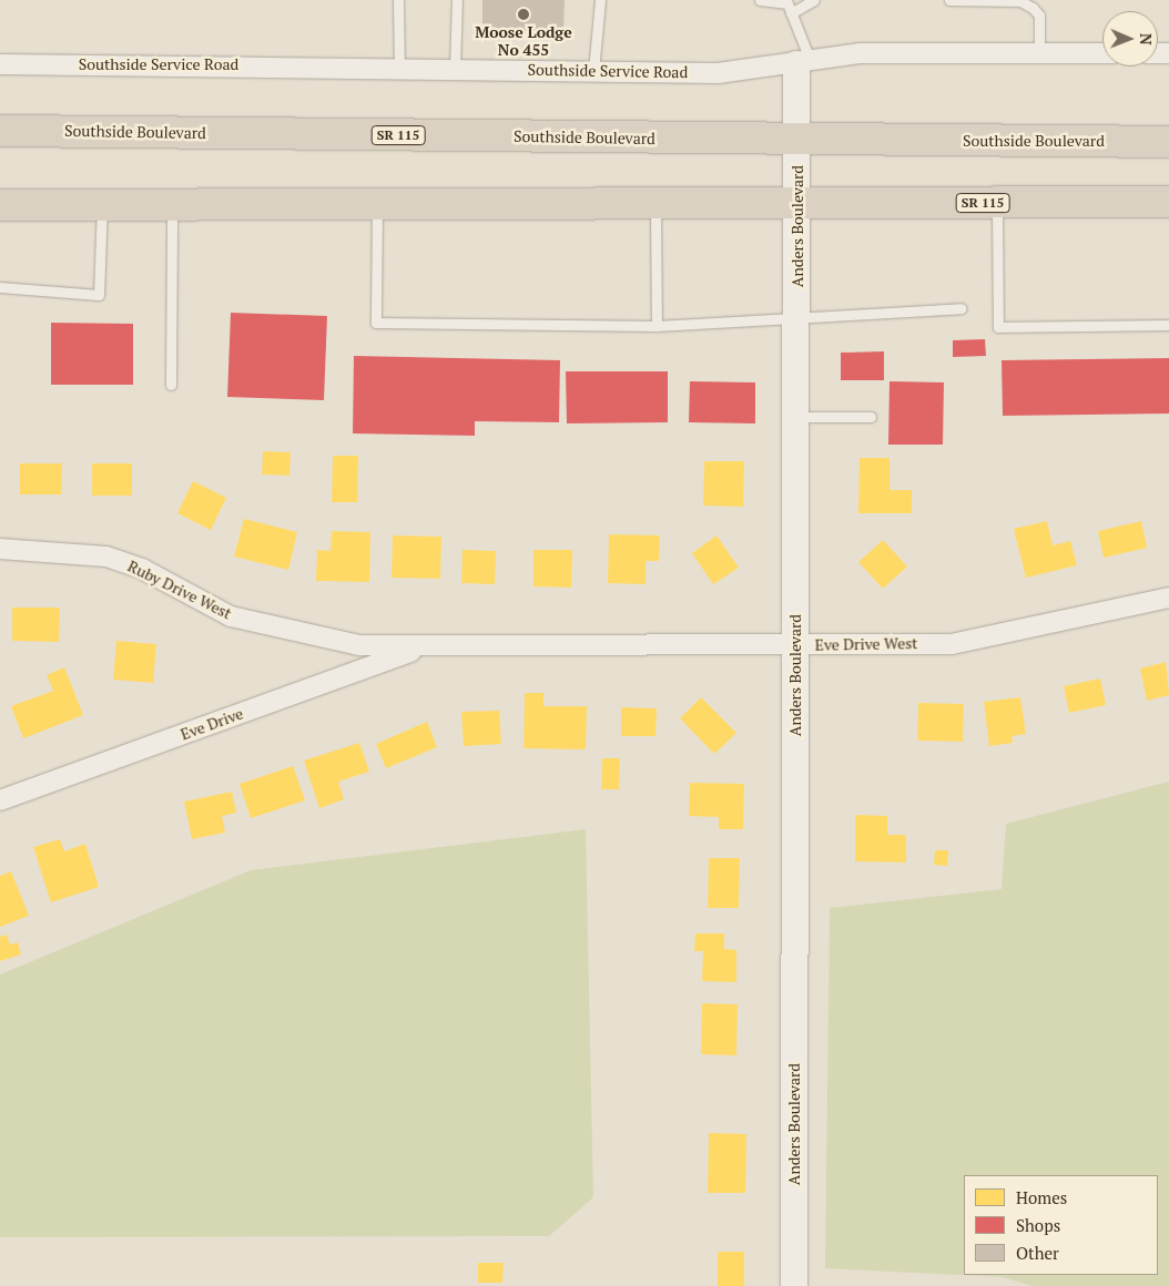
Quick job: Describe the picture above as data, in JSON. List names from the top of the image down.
{
  "streets": {
    "highway": ["Southside Boulevard", "SR 115"],
    "street": [
      "Southside Service Road",
      "Anders Boulevard",
      "Ruby Drive West",
      "Eve Drive West",
      "Eve Drive"
    ]
  },
  "crossings": [
    ["Southside Service Road", "Anders Boulevard"],
    ["Southside Boulevard", "Anders Boulevard"],
    ["SR 115", "Anders Boulevard"],
    ["Anders Boulevard", "Eve Drive West"],
    ["Ruby Drive West", "Eve Drive West"],
    ["Ruby Drive West", "Eve Drive"],
    ["Eve Drive West", "Eve Drive"]
  ],
  "places": ["Moose Lodge No 455"],
  "legend": ["Homes", "Shops", "Other"],
  "north": "right"
}
